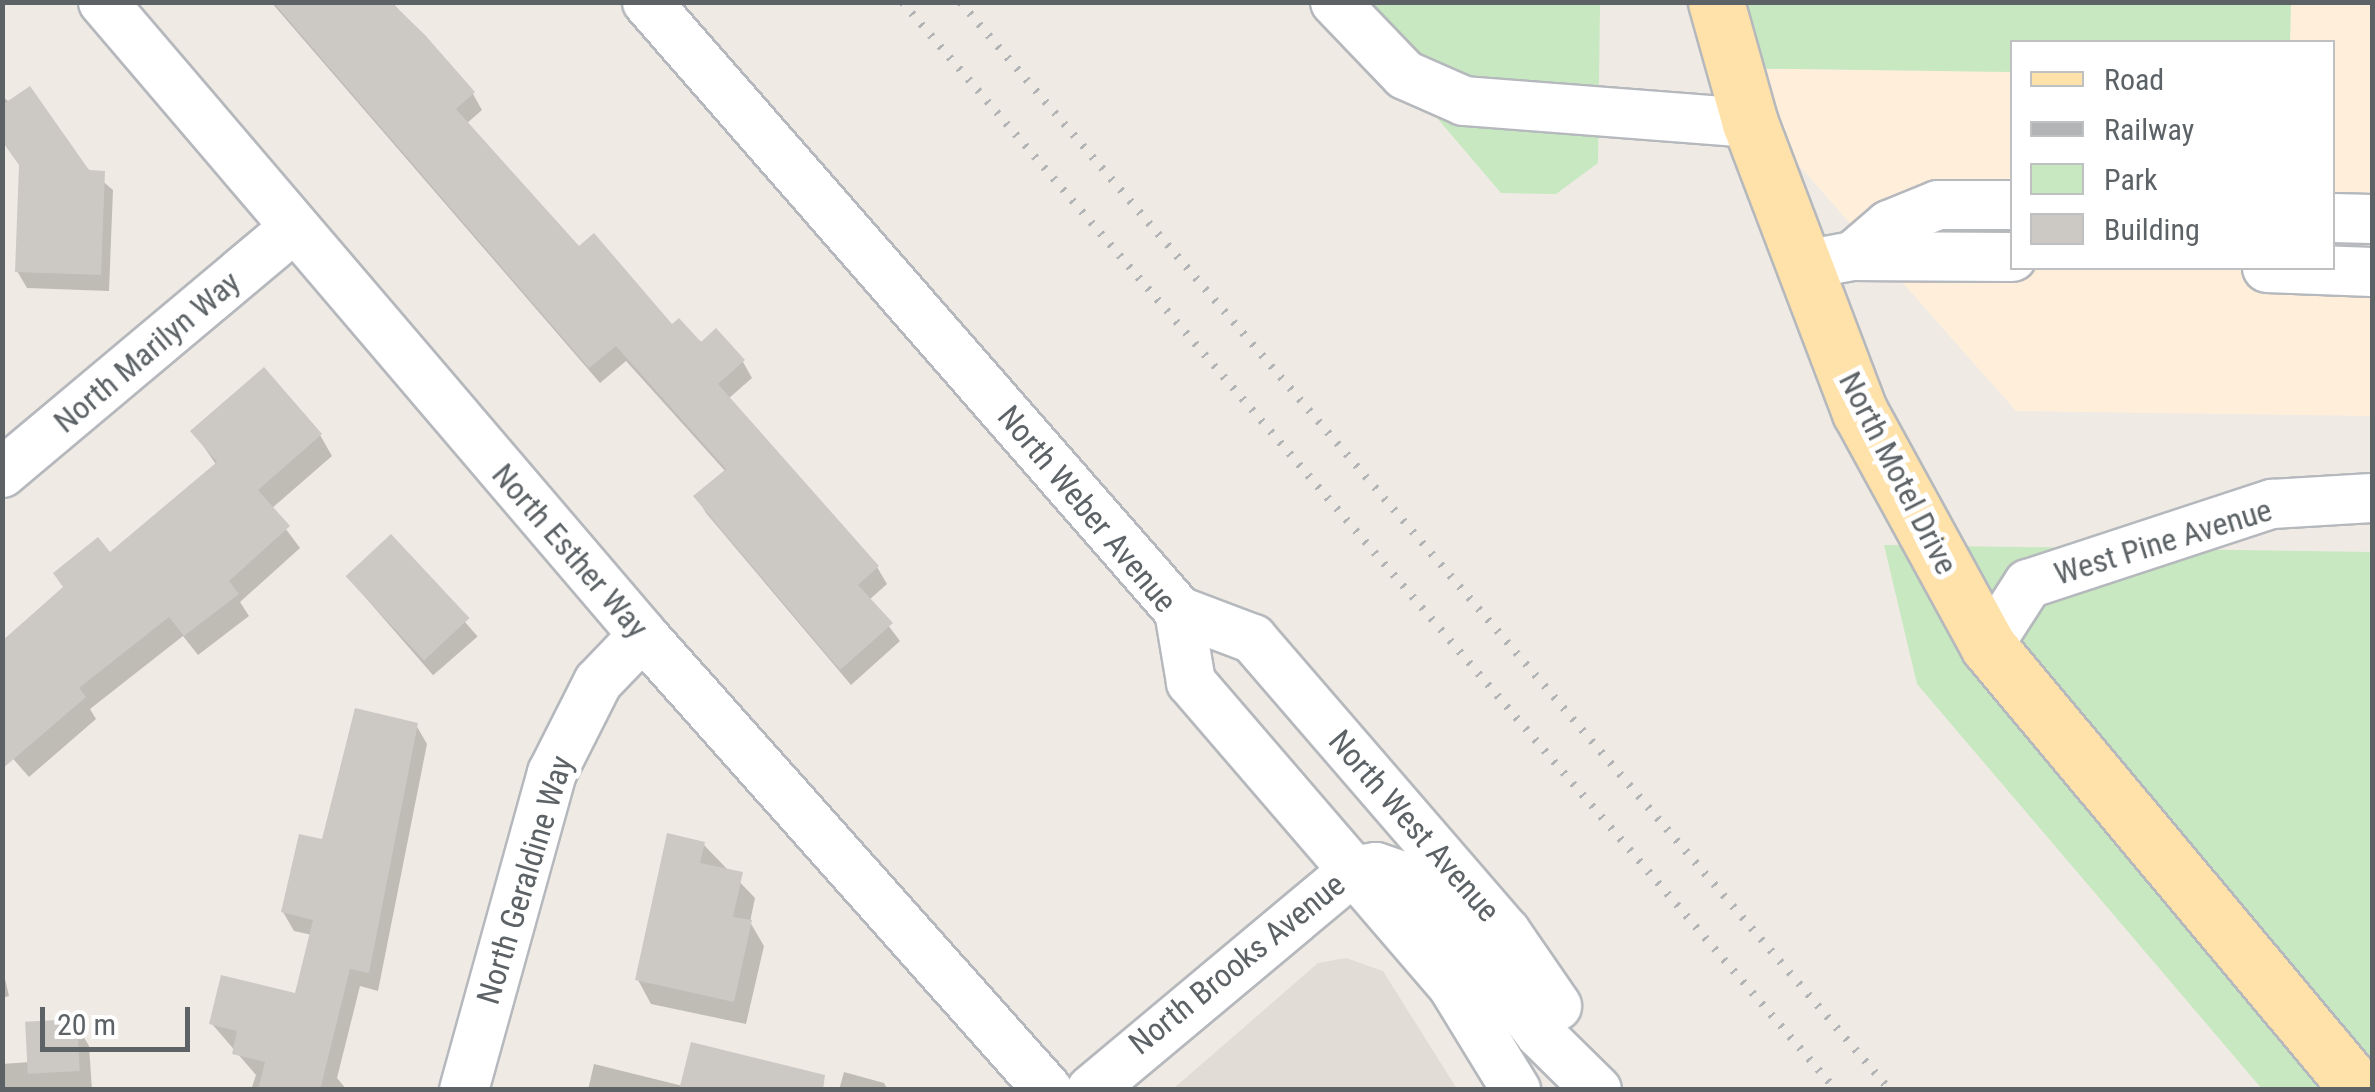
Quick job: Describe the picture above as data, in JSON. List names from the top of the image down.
{
  "streets": {
    "main road": ["North Motel Drive"],
    "street": [
      "North Marilyn Way",
      "North Weber Avenue",
      "West Pine Avenue",
      "North Esther Way",
      "North West Avenue",
      "North Geraldine Way",
      "North Brooks Avenue"
    ]
  },
  "crossings": [
    ["North Marilyn Way", "North Esther Way"],
    ["North Motel Drive", "West Pine Avenue"],
    ["North Weber Avenue", "North West Avenue"],
    ["North Weber Avenue", "North Brooks Avenue"],
    ["North Esther Way", "North Geraldine Way"],
    ["North West Avenue", "North Brooks Avenue"]
  ],
  "legend": [
    "Road",
    "Railway",
    "Park",
    "Building"
  ],
  "scale_bar": "20 m"
}
